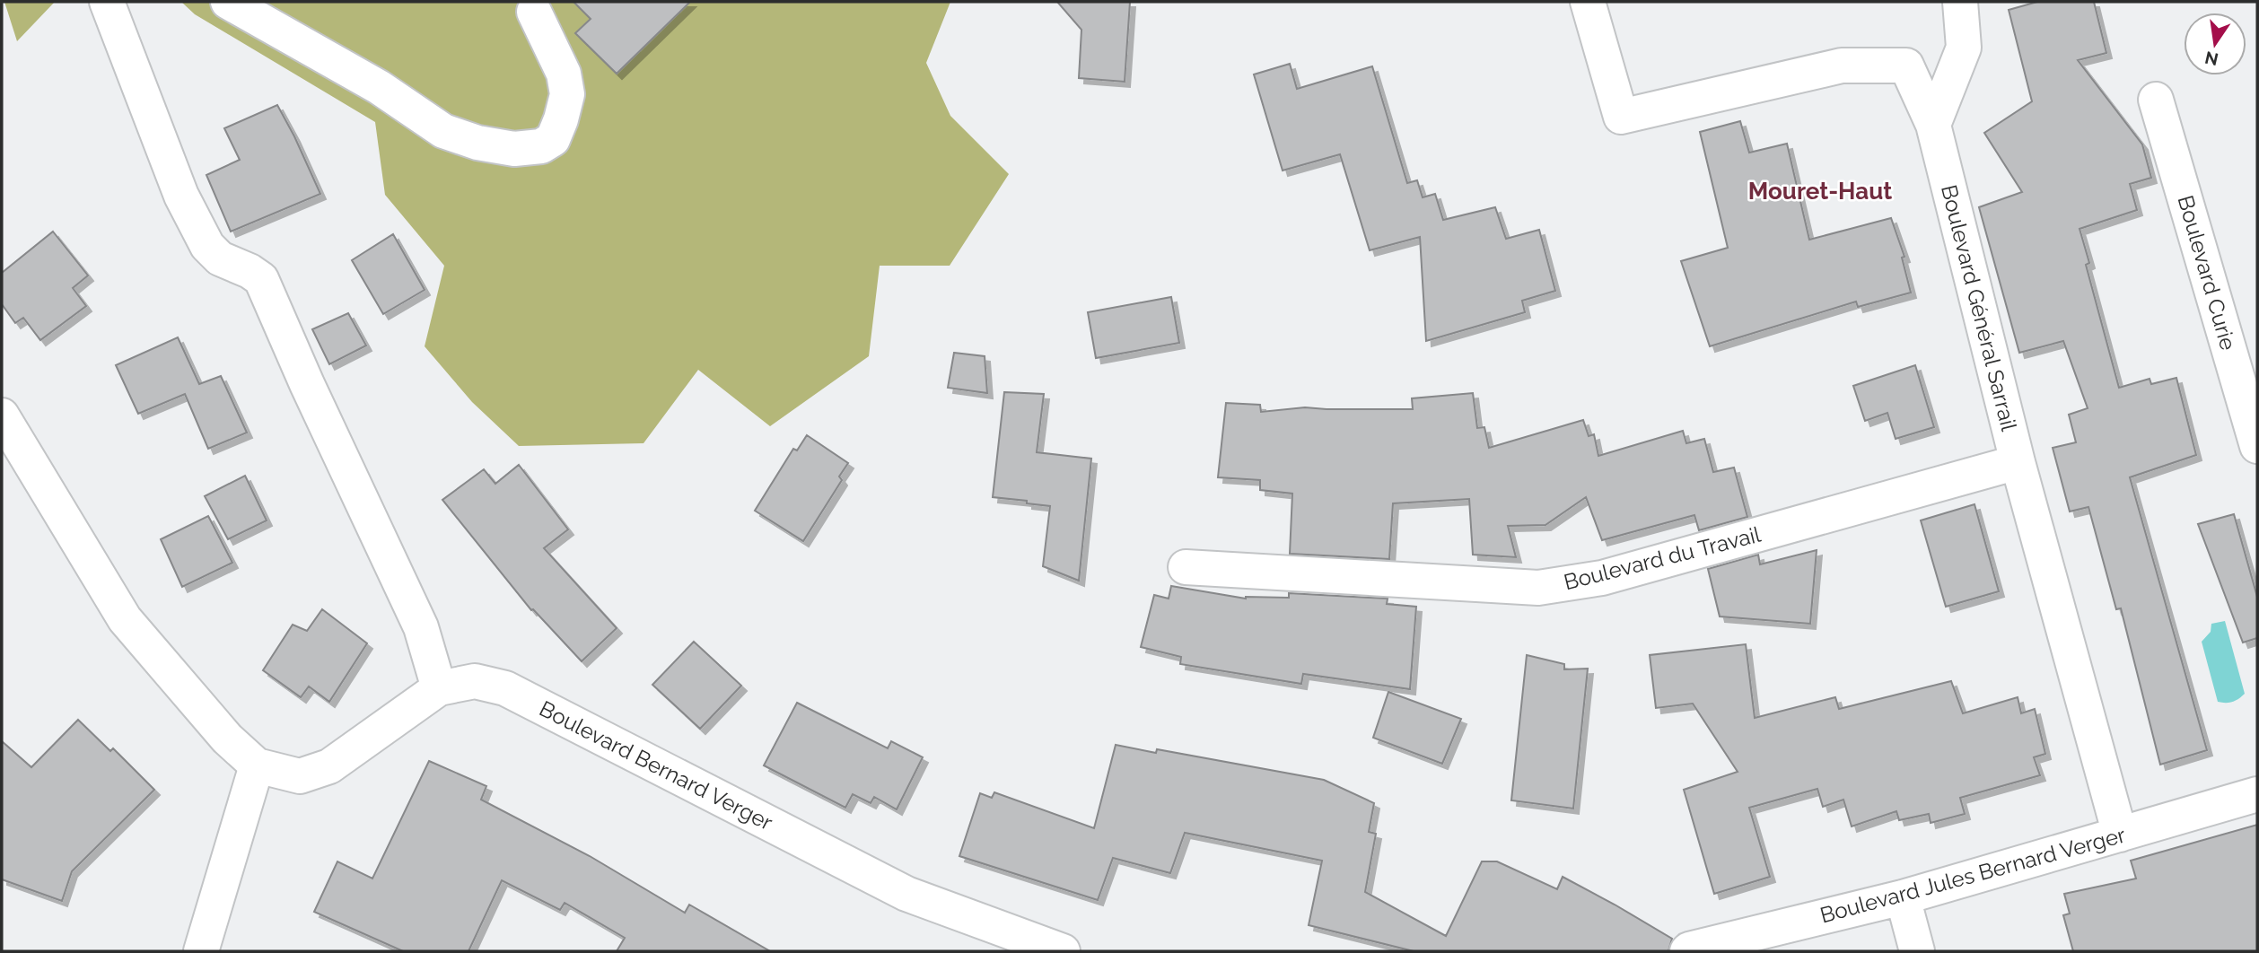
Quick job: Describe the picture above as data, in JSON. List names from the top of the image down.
{
  "streets": {
    "street": [
      "Boulevard Curie",
      "Boulevard Général Sarrail",
      "Boulevard du Travail",
      "Boulevard Bernard Verger",
      "Boulevard Jules Bernard Verger"
    ]
  },
  "crossings": [
    ["Boulevard Général Sarrail", "Boulevard du Travail"],
    ["Boulevard Général Sarrail", "Boulevard Jules Bernard Verger"]
  ],
  "districts": ["Mouret-Haut"],
  "north": "bottom"
}
